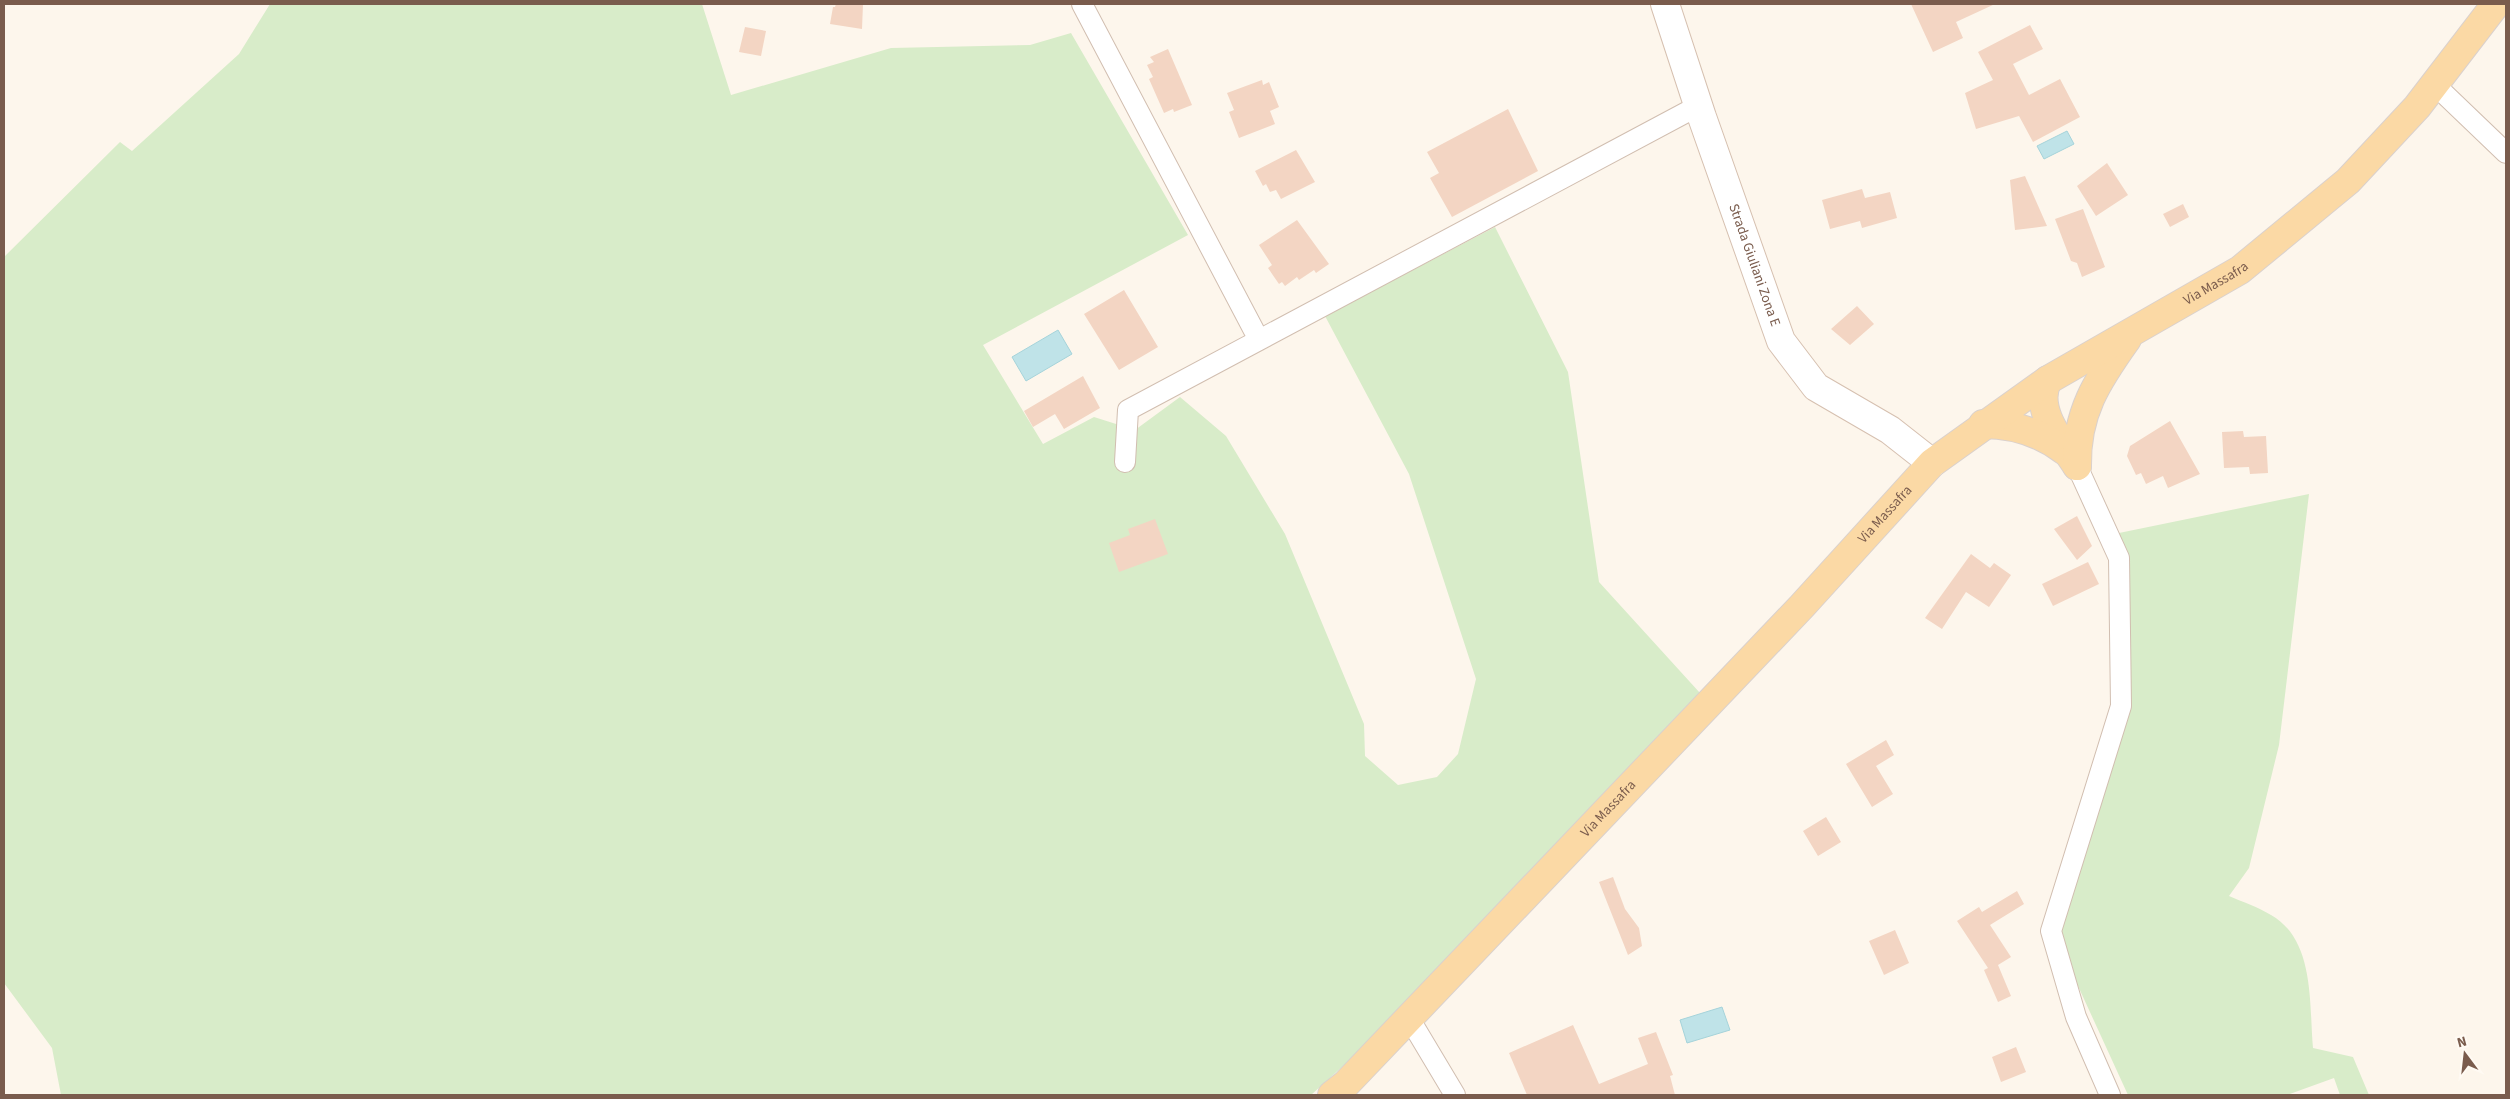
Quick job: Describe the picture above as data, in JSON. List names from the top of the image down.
{
  "streets": {
    "main road": ["Via Massafra"],
    "street": ["Strada Giuliani Zona E"]
  },
  "crossings": [
    ["Strada Giuliani Zona E", "Via Massafra"]
  ],
  "north": "top"
}
